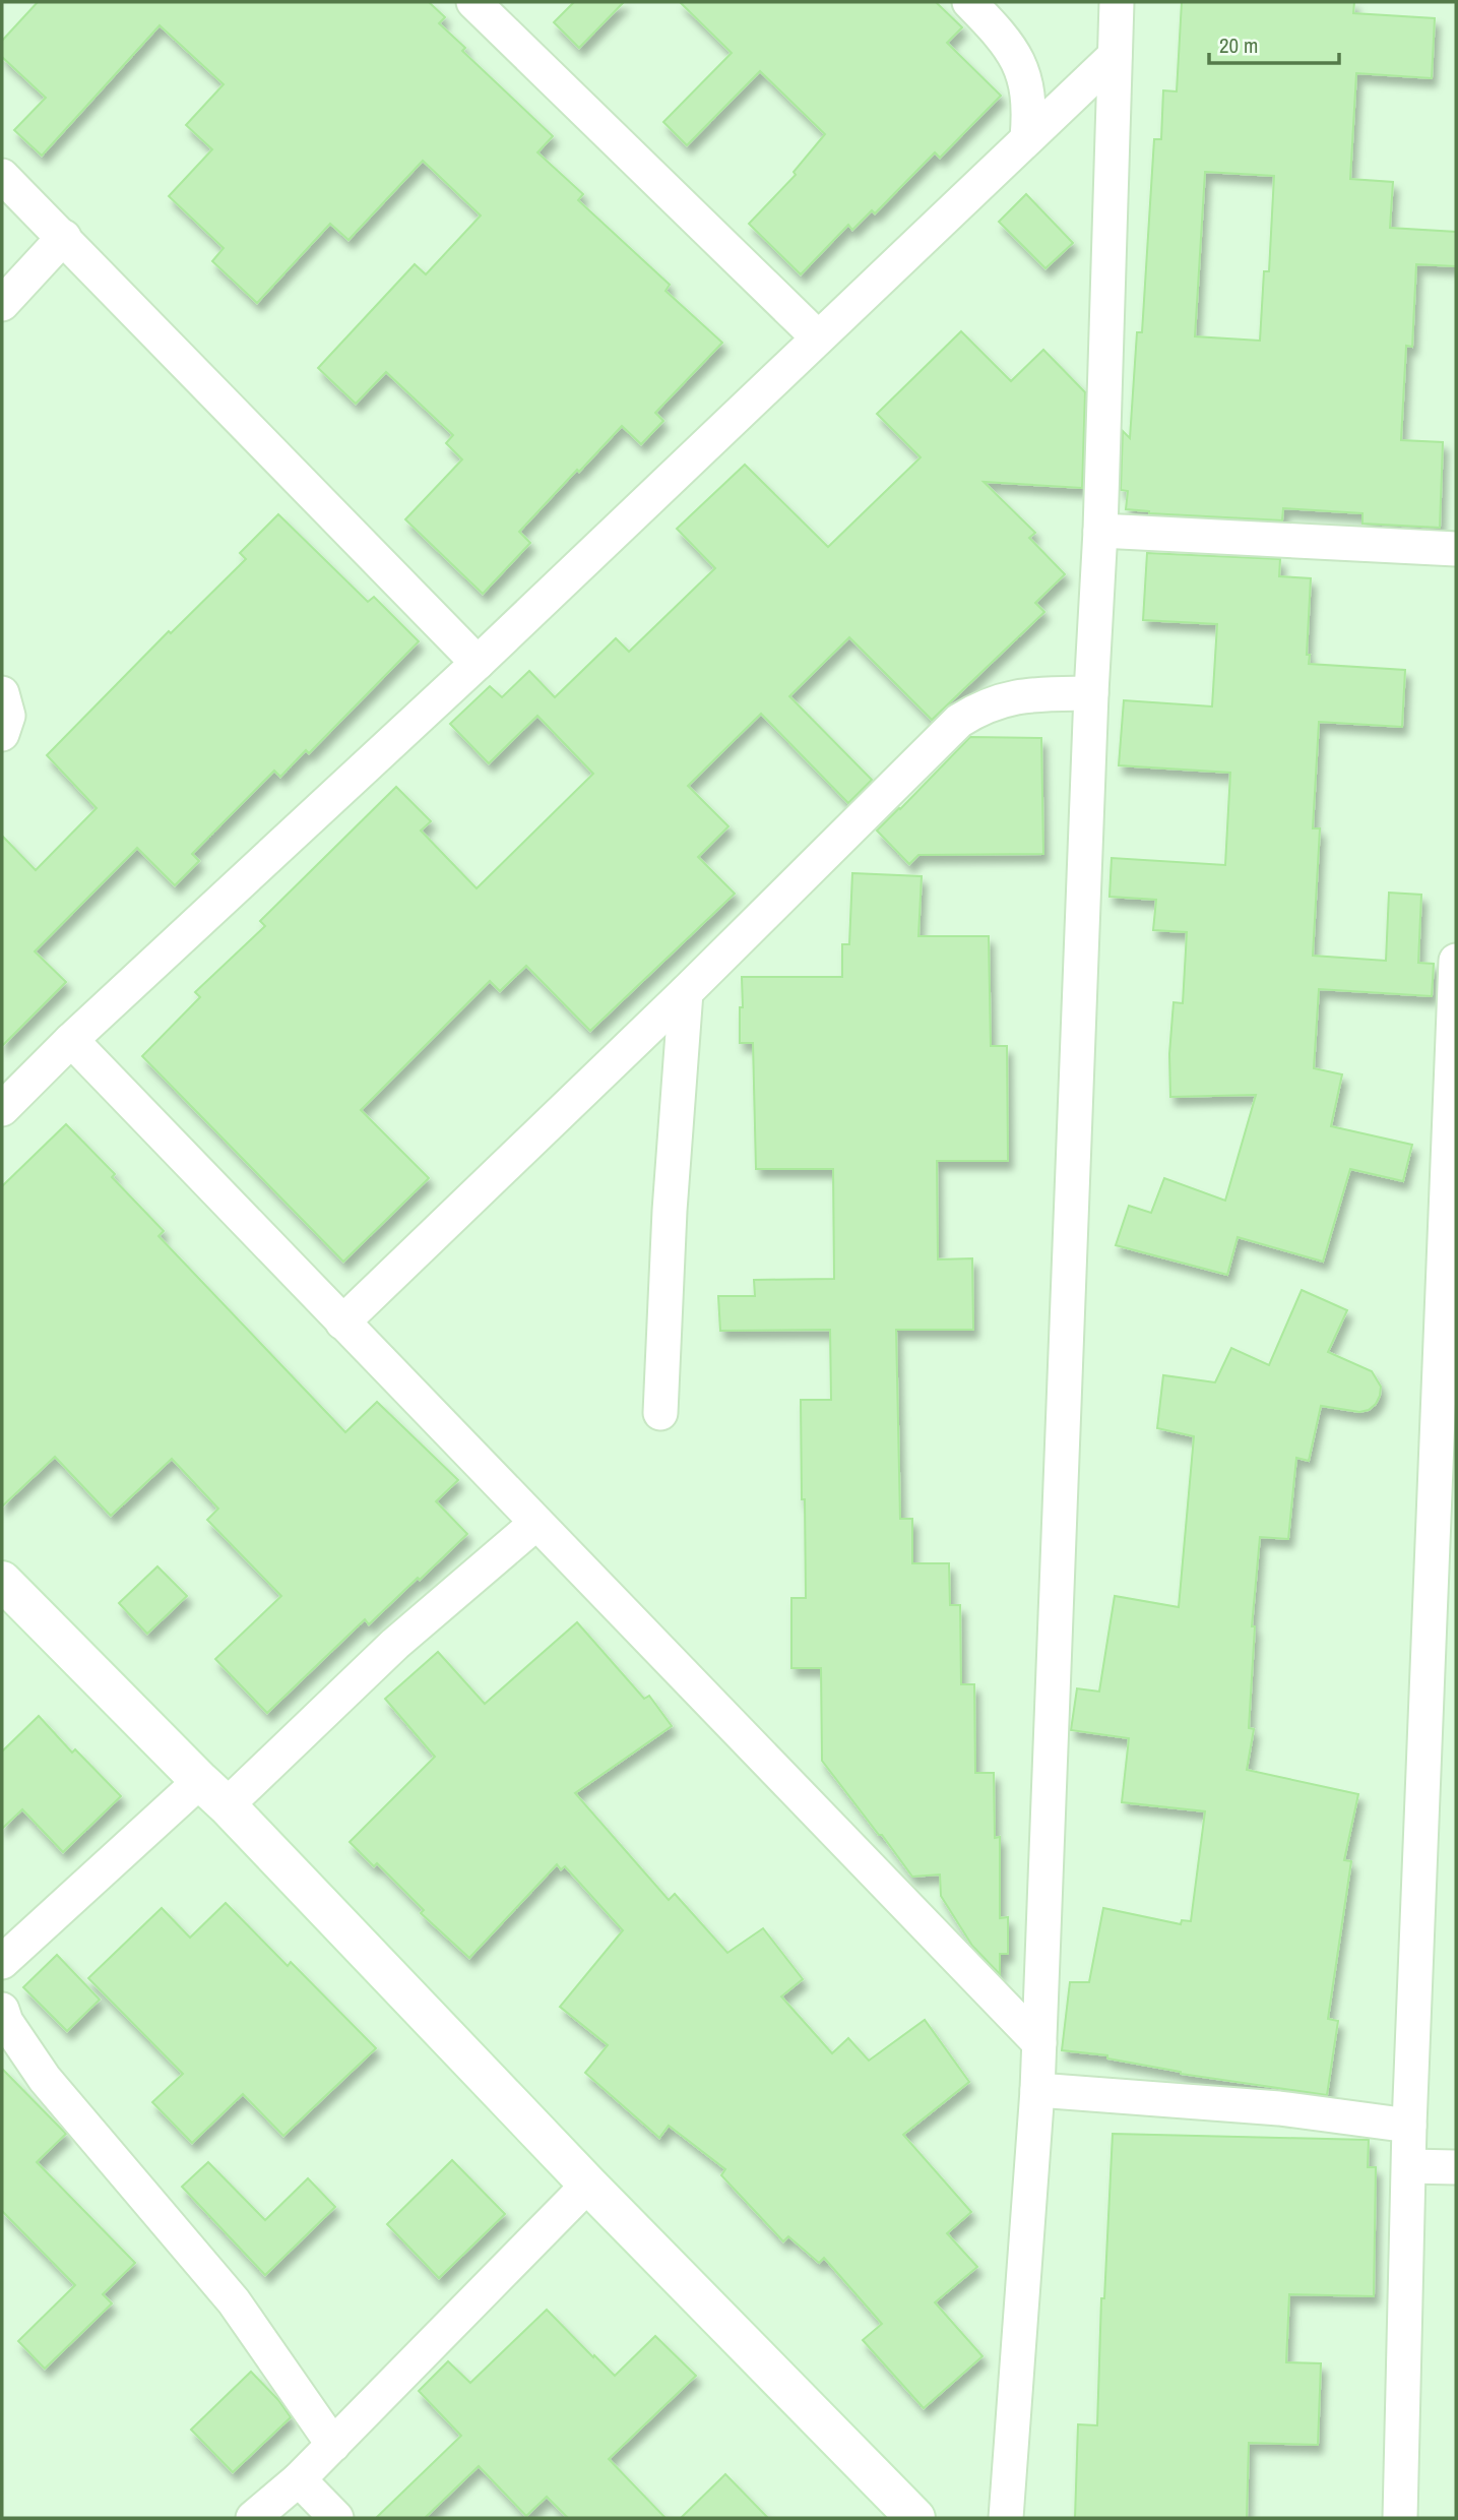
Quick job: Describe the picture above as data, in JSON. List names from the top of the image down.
{
  "scale_bar": "20 m"
}
